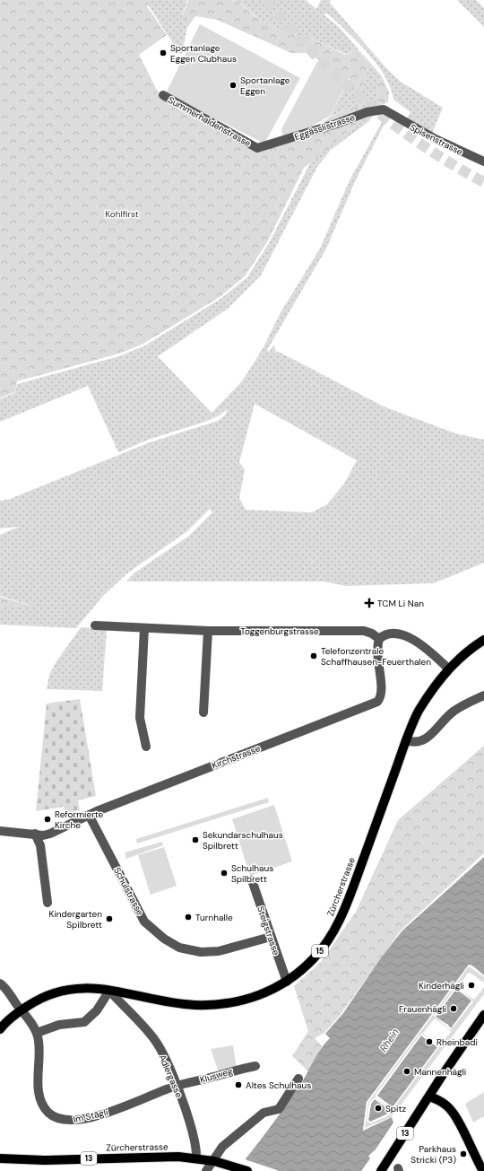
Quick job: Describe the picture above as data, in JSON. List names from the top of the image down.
{
  "streets": {
    "main road": ["Zürcherstrasse", "15", "13"],
    "street": [
      "Summerhaldenstrasse",
      "Eggässlistrasse",
      "Spisenstrasse",
      "Toggenburgstrasse",
      "Kirchstrasse",
      "Schulstrasse",
      "Steigstrasse",
      "Klusweg",
      "Adlergasse",
      "Im Stägli"
    ]
  },
  "crossings": [
    ["Summerhaldenstrasse", "Eggässlistrasse"],
    ["Eggässlistrasse", "Spisenstrasse"],
    ["Toggenburgstrasse", "Kirchstrasse"],
    ["Kirchstrasse", "Schulstrasse"],
    ["Zürcherstrasse", "Steigstrasse"],
    ["Zürcherstrasse", "Adlergasse"],
    ["Zürcherstrasse", "Im Stägli"],
    ["Schulstrasse", "Steigstrasse"],
    ["Klusweg", "Adlergasse"],
    ["Klusweg", "Im Stägli"],
    ["Adlergasse", "Im Stägli"]
  ],
  "water": ["Rhein"],
  "parks": ["Kohlfirst"],
  "places": {
    "other": [
      "Sportanlage Eggen Clubhaus",
      "Sportanlage Eggen",
      "Telefonzentrale Schaffhausen-Feuerthalen",
      "Reformierte Kirche",
      "Sekundarschulhaus Spilbrett",
      "Schulhaus Spilbrett",
      "Turnhalle",
      "Kindergarten Spilbrett",
      "Kinderhägli",
      "Frauenhägli",
      "Rheinbadi",
      "Mannenhägli",
      "Altes Schulhaus",
      "Spitz",
      "Parkhaus Stricki (P3)"
    ],
    "health": ["TCM Li Nan"]
  }
}
